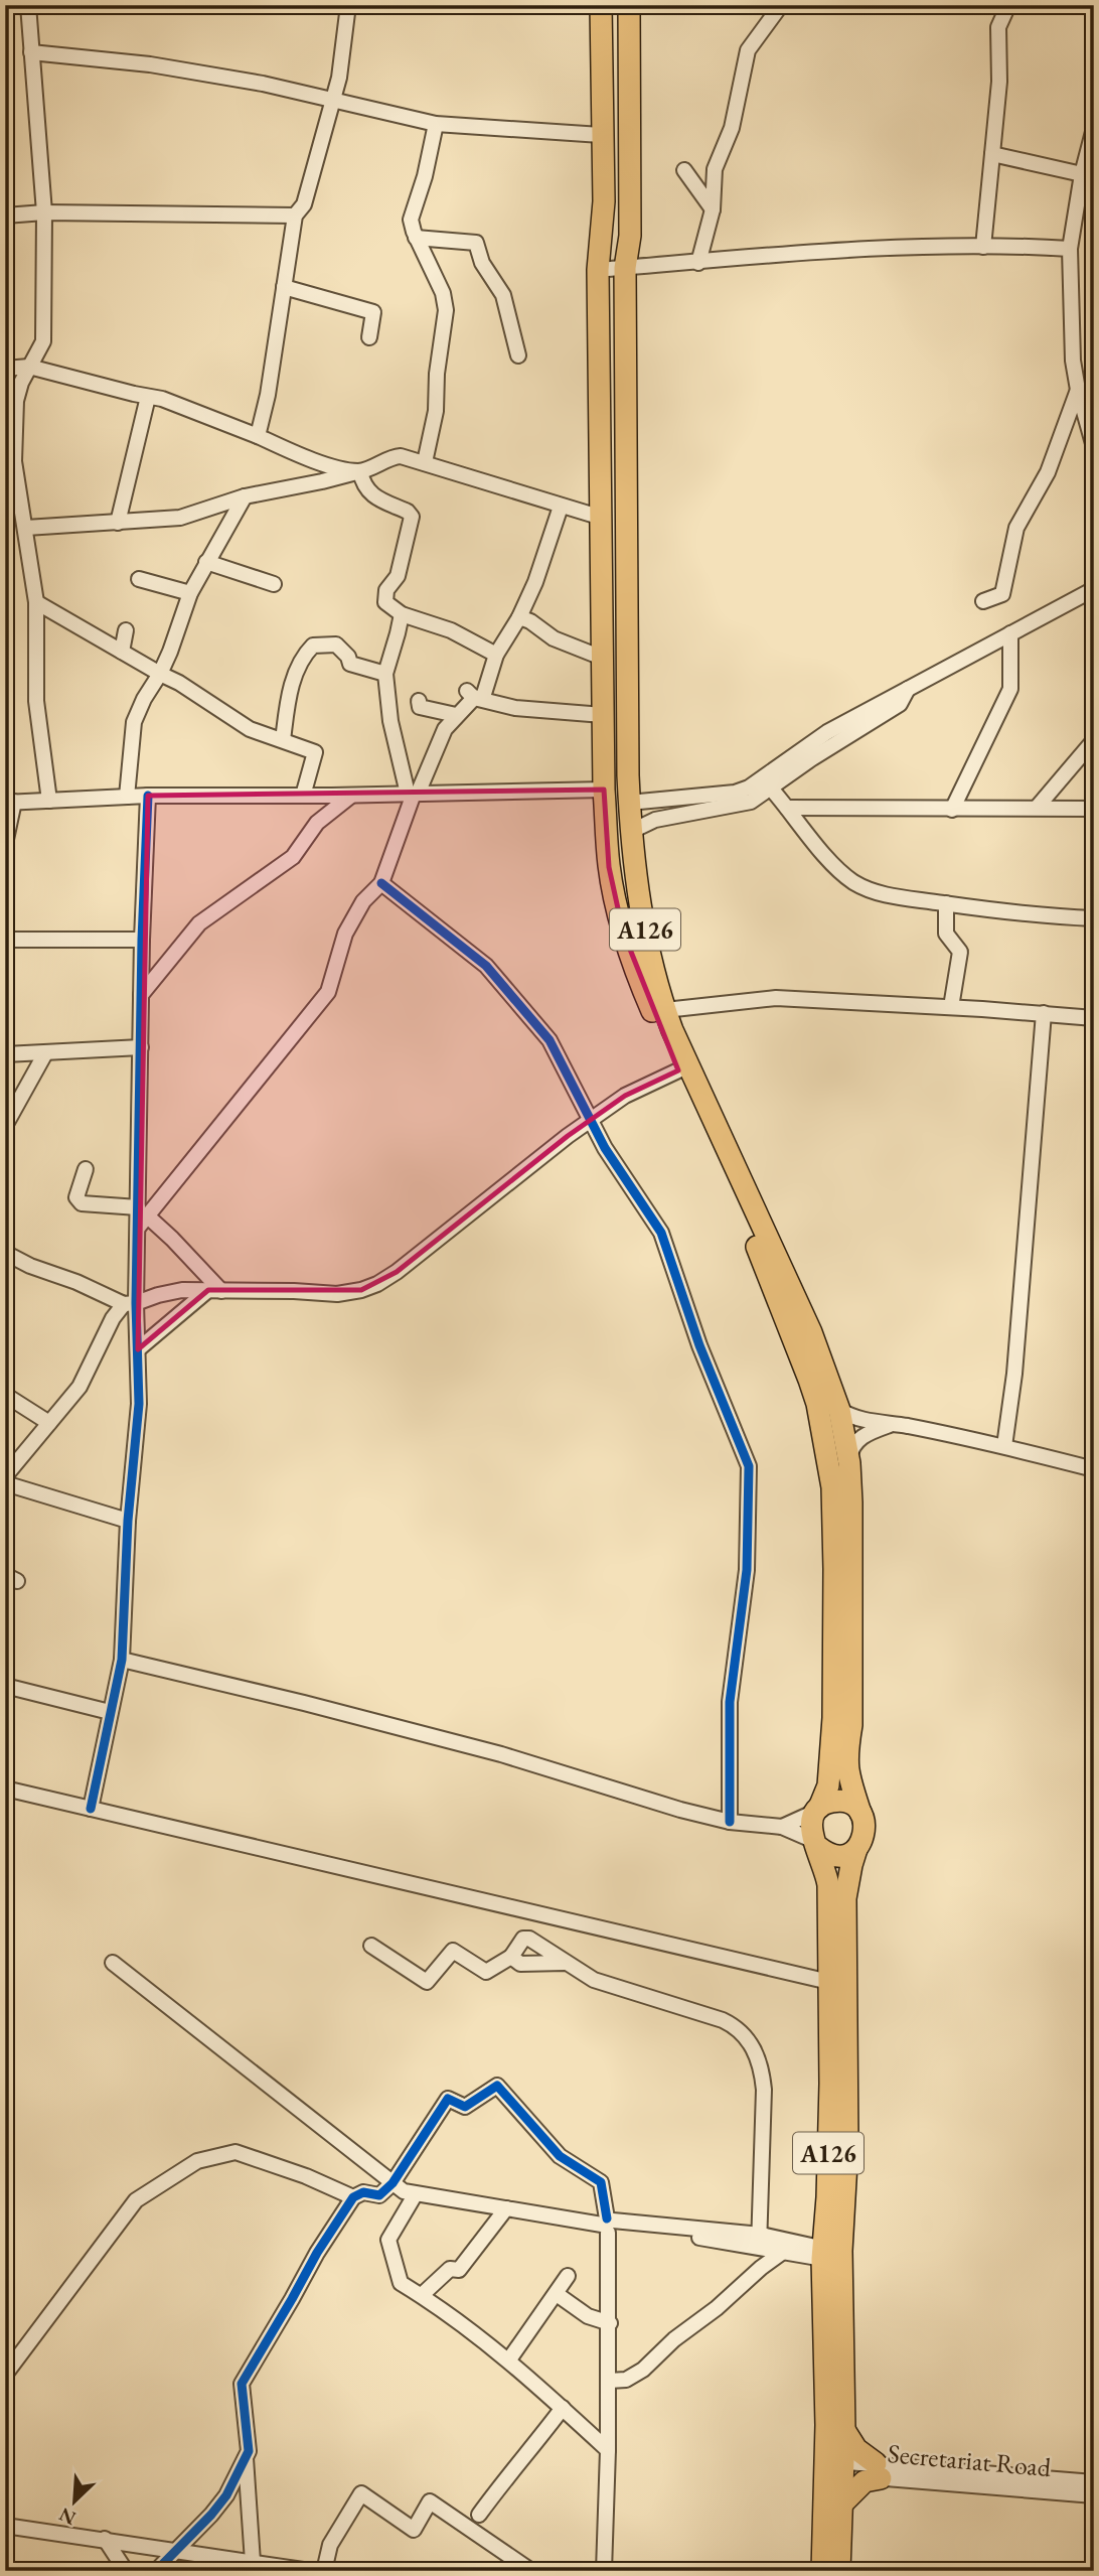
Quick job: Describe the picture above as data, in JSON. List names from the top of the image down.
{
  "streets": {
    "highway": ["A126"],
    "street": ["Secretariat Road"]
  },
  "crossings": [
    ["A126", "Secretariat Road"]
  ],
  "north": "bottom left"
}
